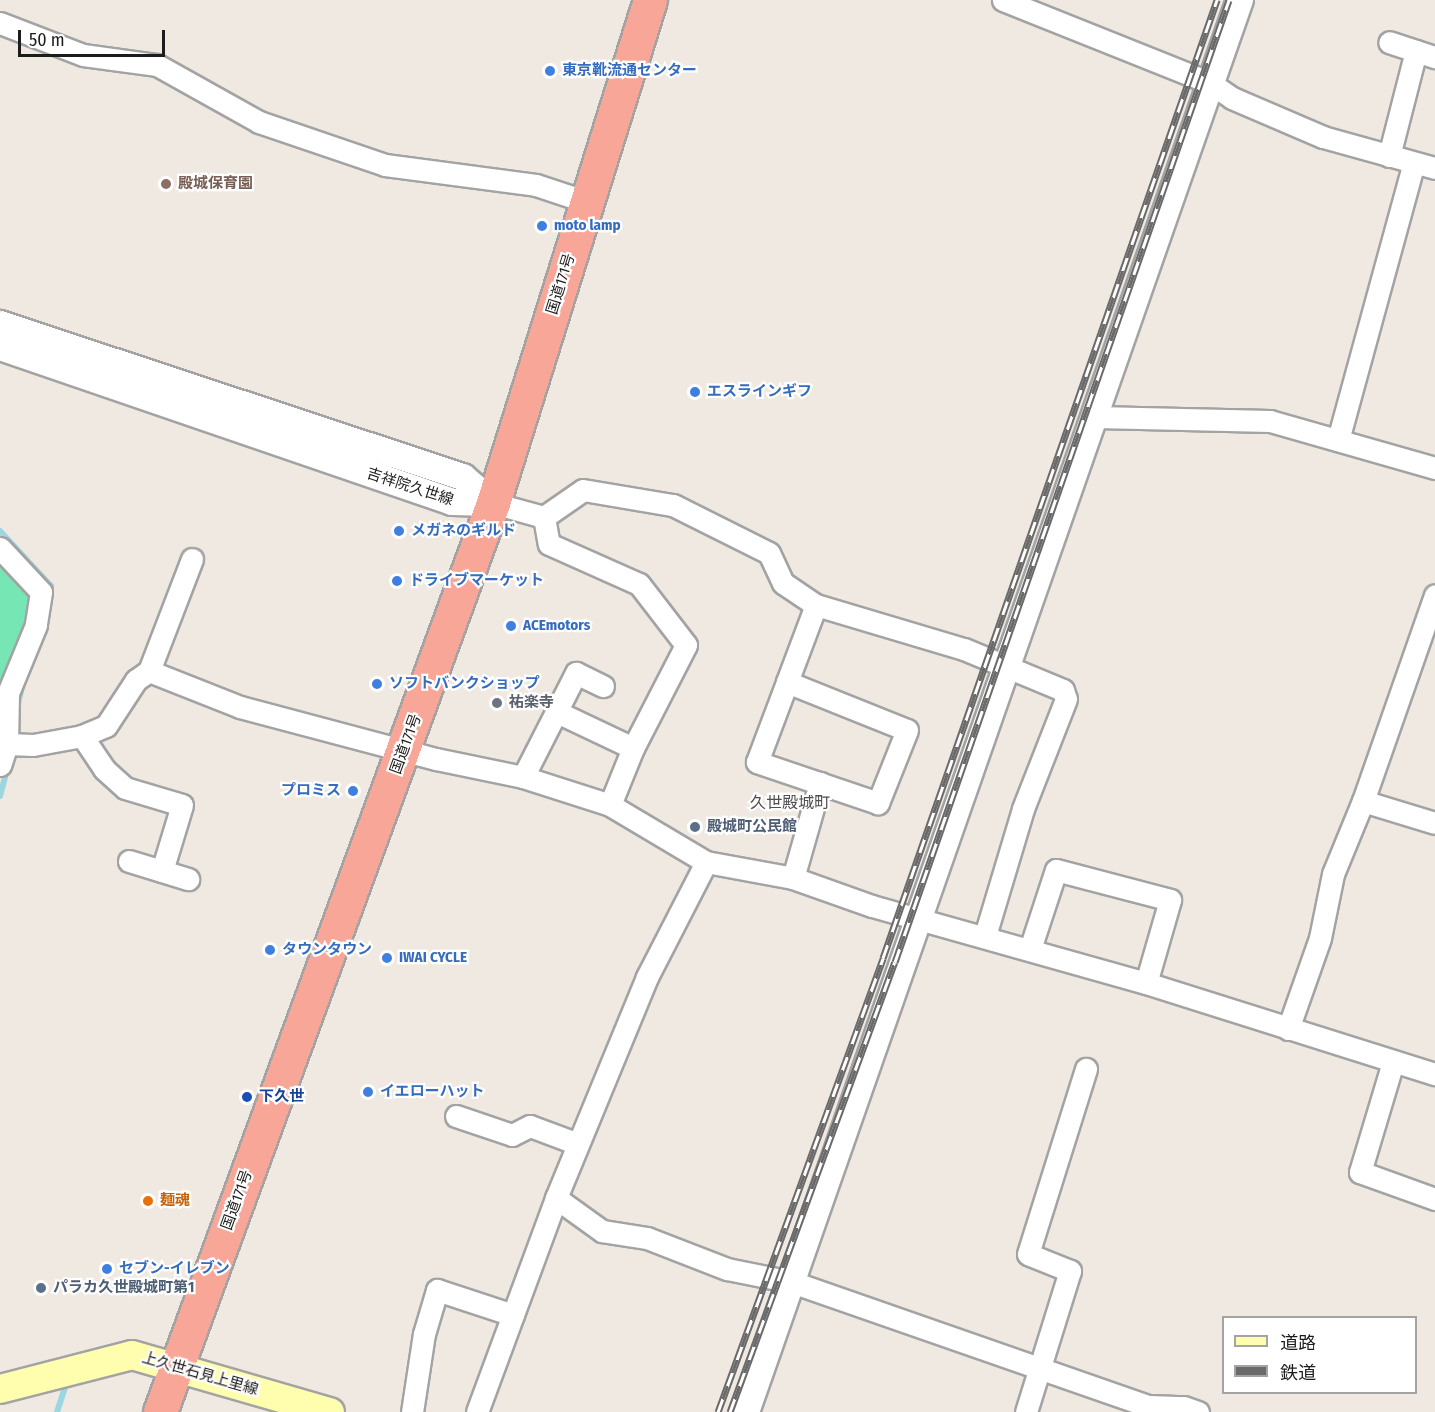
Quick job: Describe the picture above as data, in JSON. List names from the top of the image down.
{
  "streets": {
    "highway": ["国道171号"],
    "main road": ["上久世石見上里線"],
    "street": ["吉祥院久世線"]
  },
  "crossings": [
    ["国道171号", "吉祥院久世線"],
    ["国道171号", "上久世石見上里線"]
  ],
  "districts": ["久世殿城町"],
  "places": [
    "東京靴流通センター",
    "殿城保育園",
    "moto lamp",
    "エスラインギフ",
    "メガネのギルド",
    "ドライブマーケット",
    "ACEmotors",
    "ソフトバンクショップ",
    "祐楽寺",
    "プロミス",
    "殿城町公民館",
    "タウンタウン",
    "IWAI CYCLE",
    "イエローハット",
    "下久世",
    "麺魂",
    "セブン-イレブン",
    "パラカ久世殿城町第1"
  ],
  "legend": ["道路", "鉄道"],
  "scale_bar": "50 m"
}
